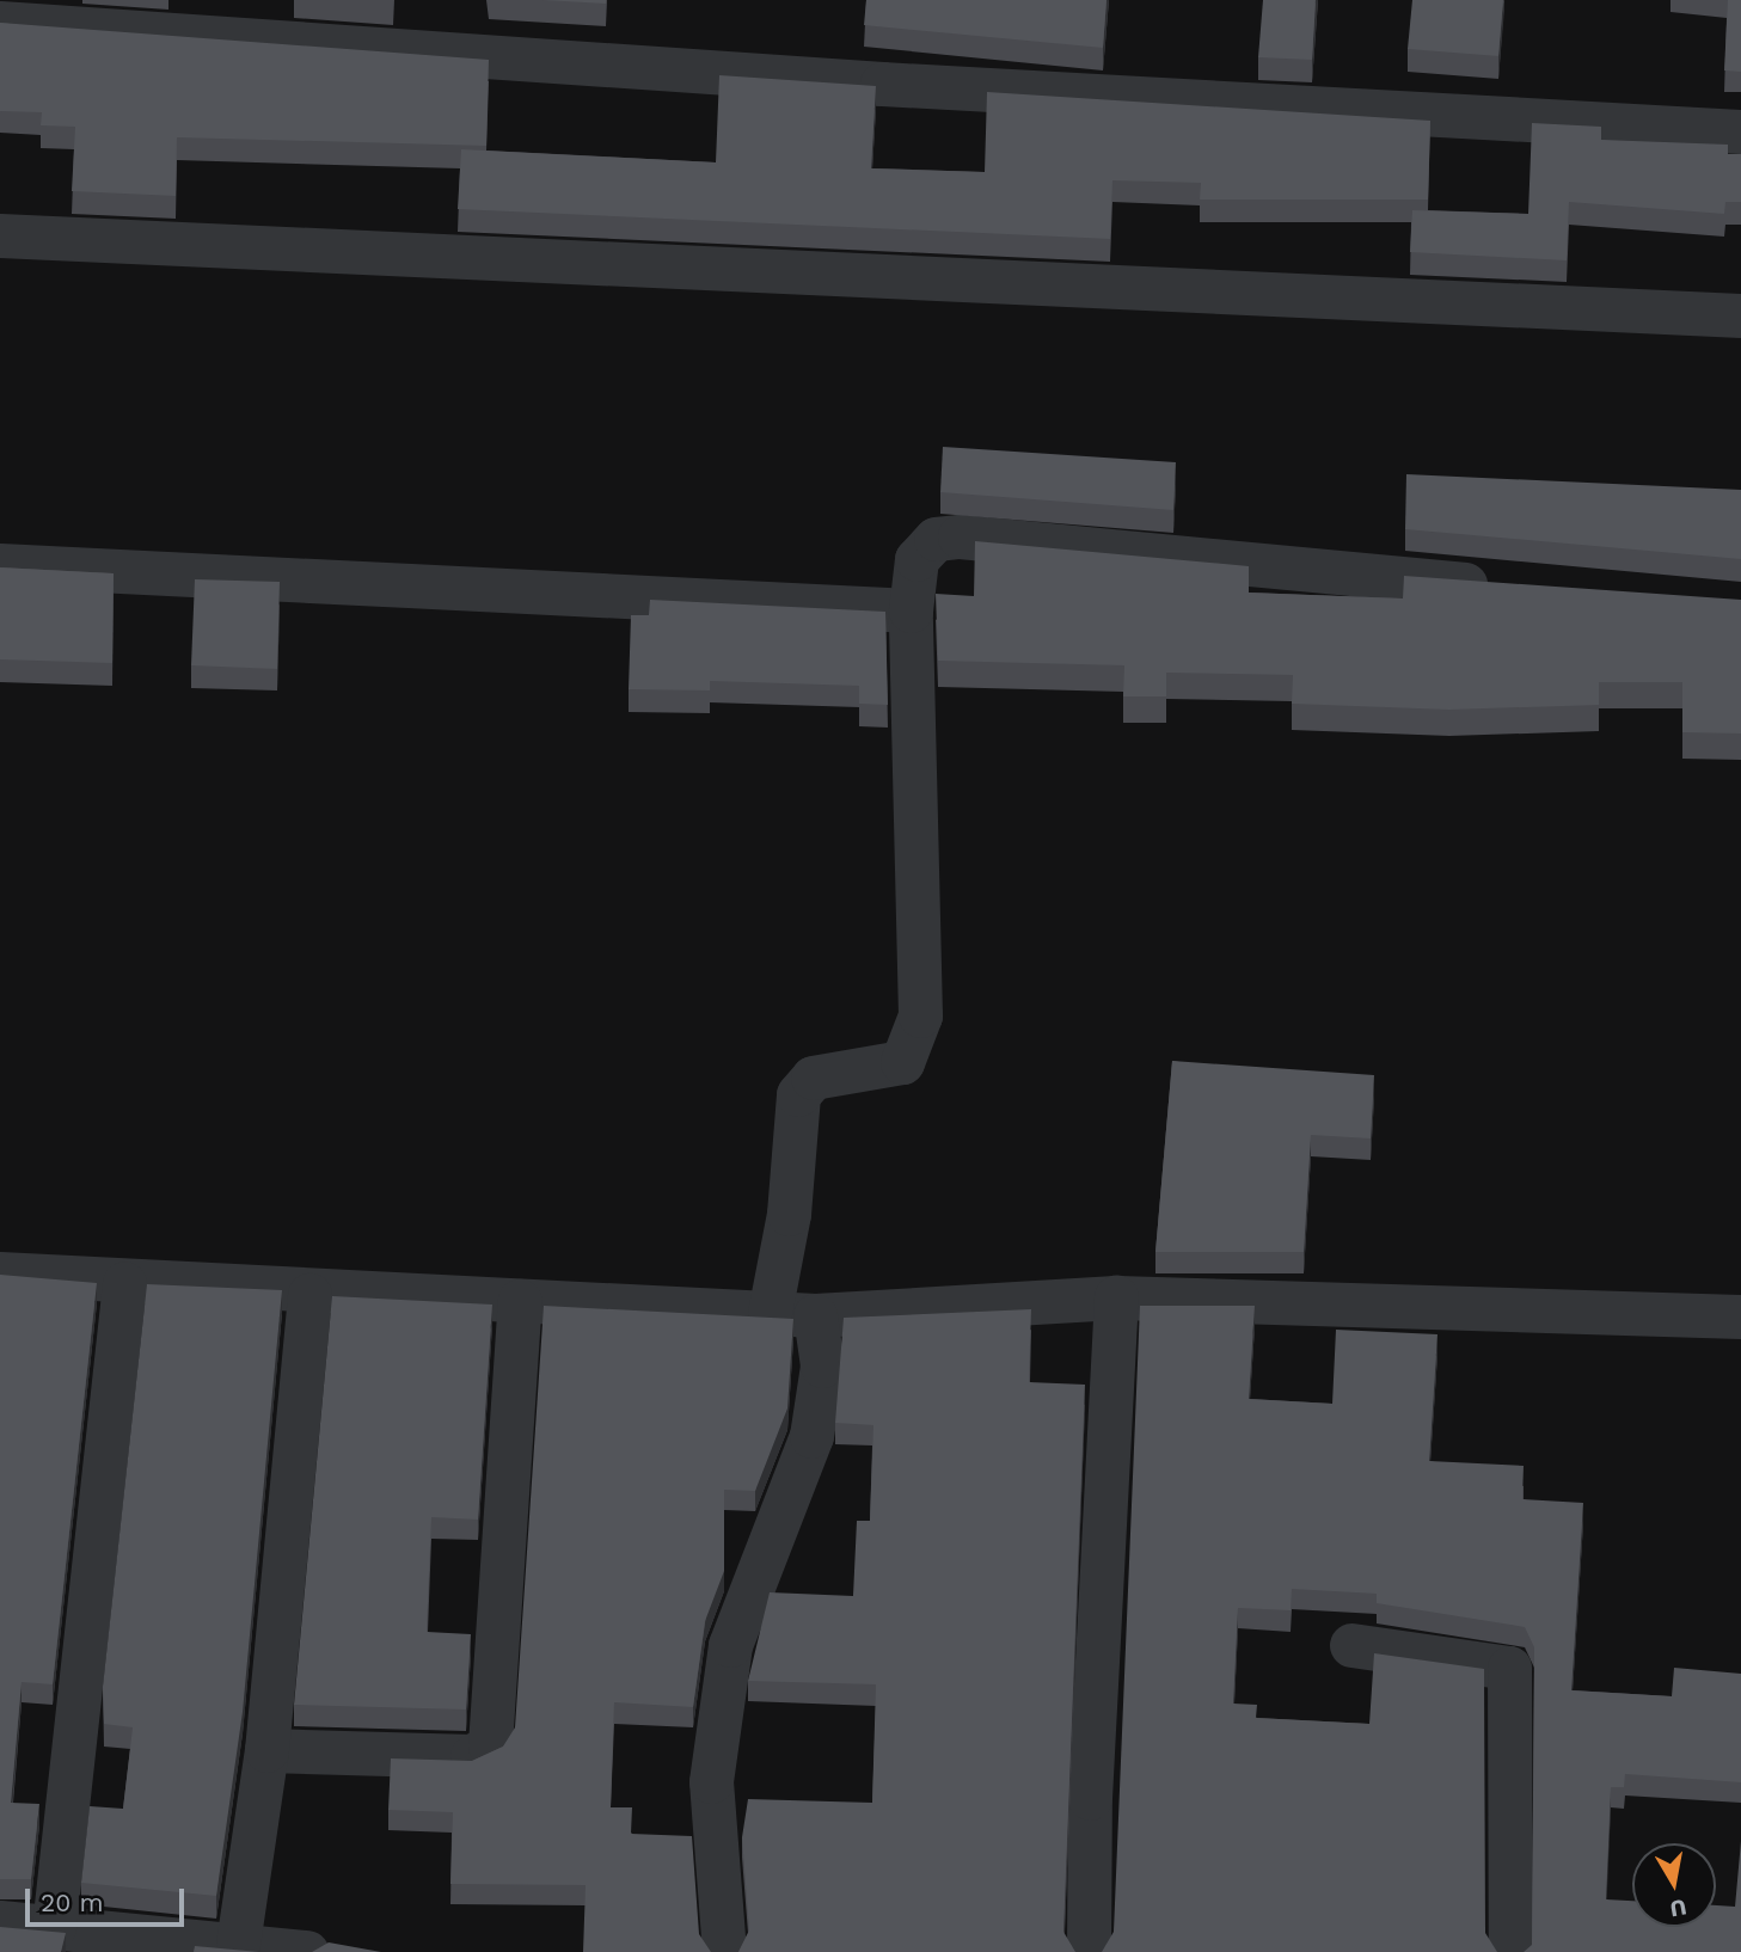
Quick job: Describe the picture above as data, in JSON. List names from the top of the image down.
{
  "scale_bar": "20 m",
  "north": "bottom"
}
